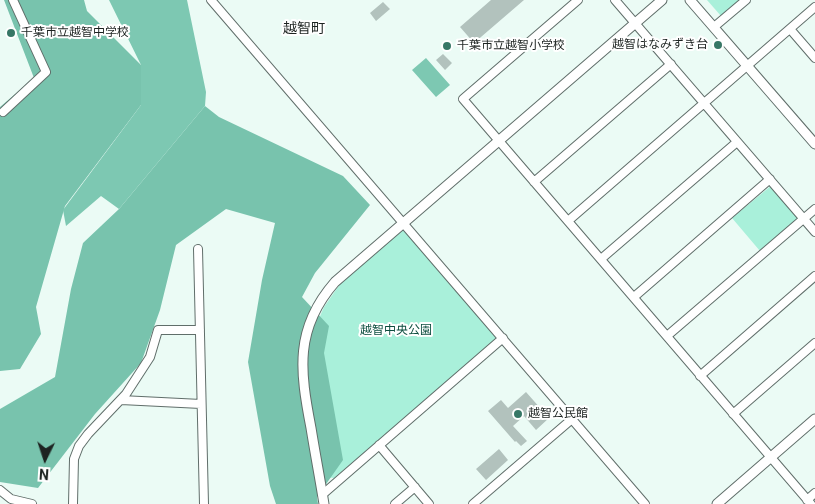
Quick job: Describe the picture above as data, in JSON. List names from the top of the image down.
{
  "districts": ["越智町"],
  "parks": ["越智中央公園"],
  "places": [
    "千葉市立越智中学校",
    "越智はなみずき台",
    "千葉市立越智小学校",
    "越智公民館"
  ],
  "north": "bottom"
}
